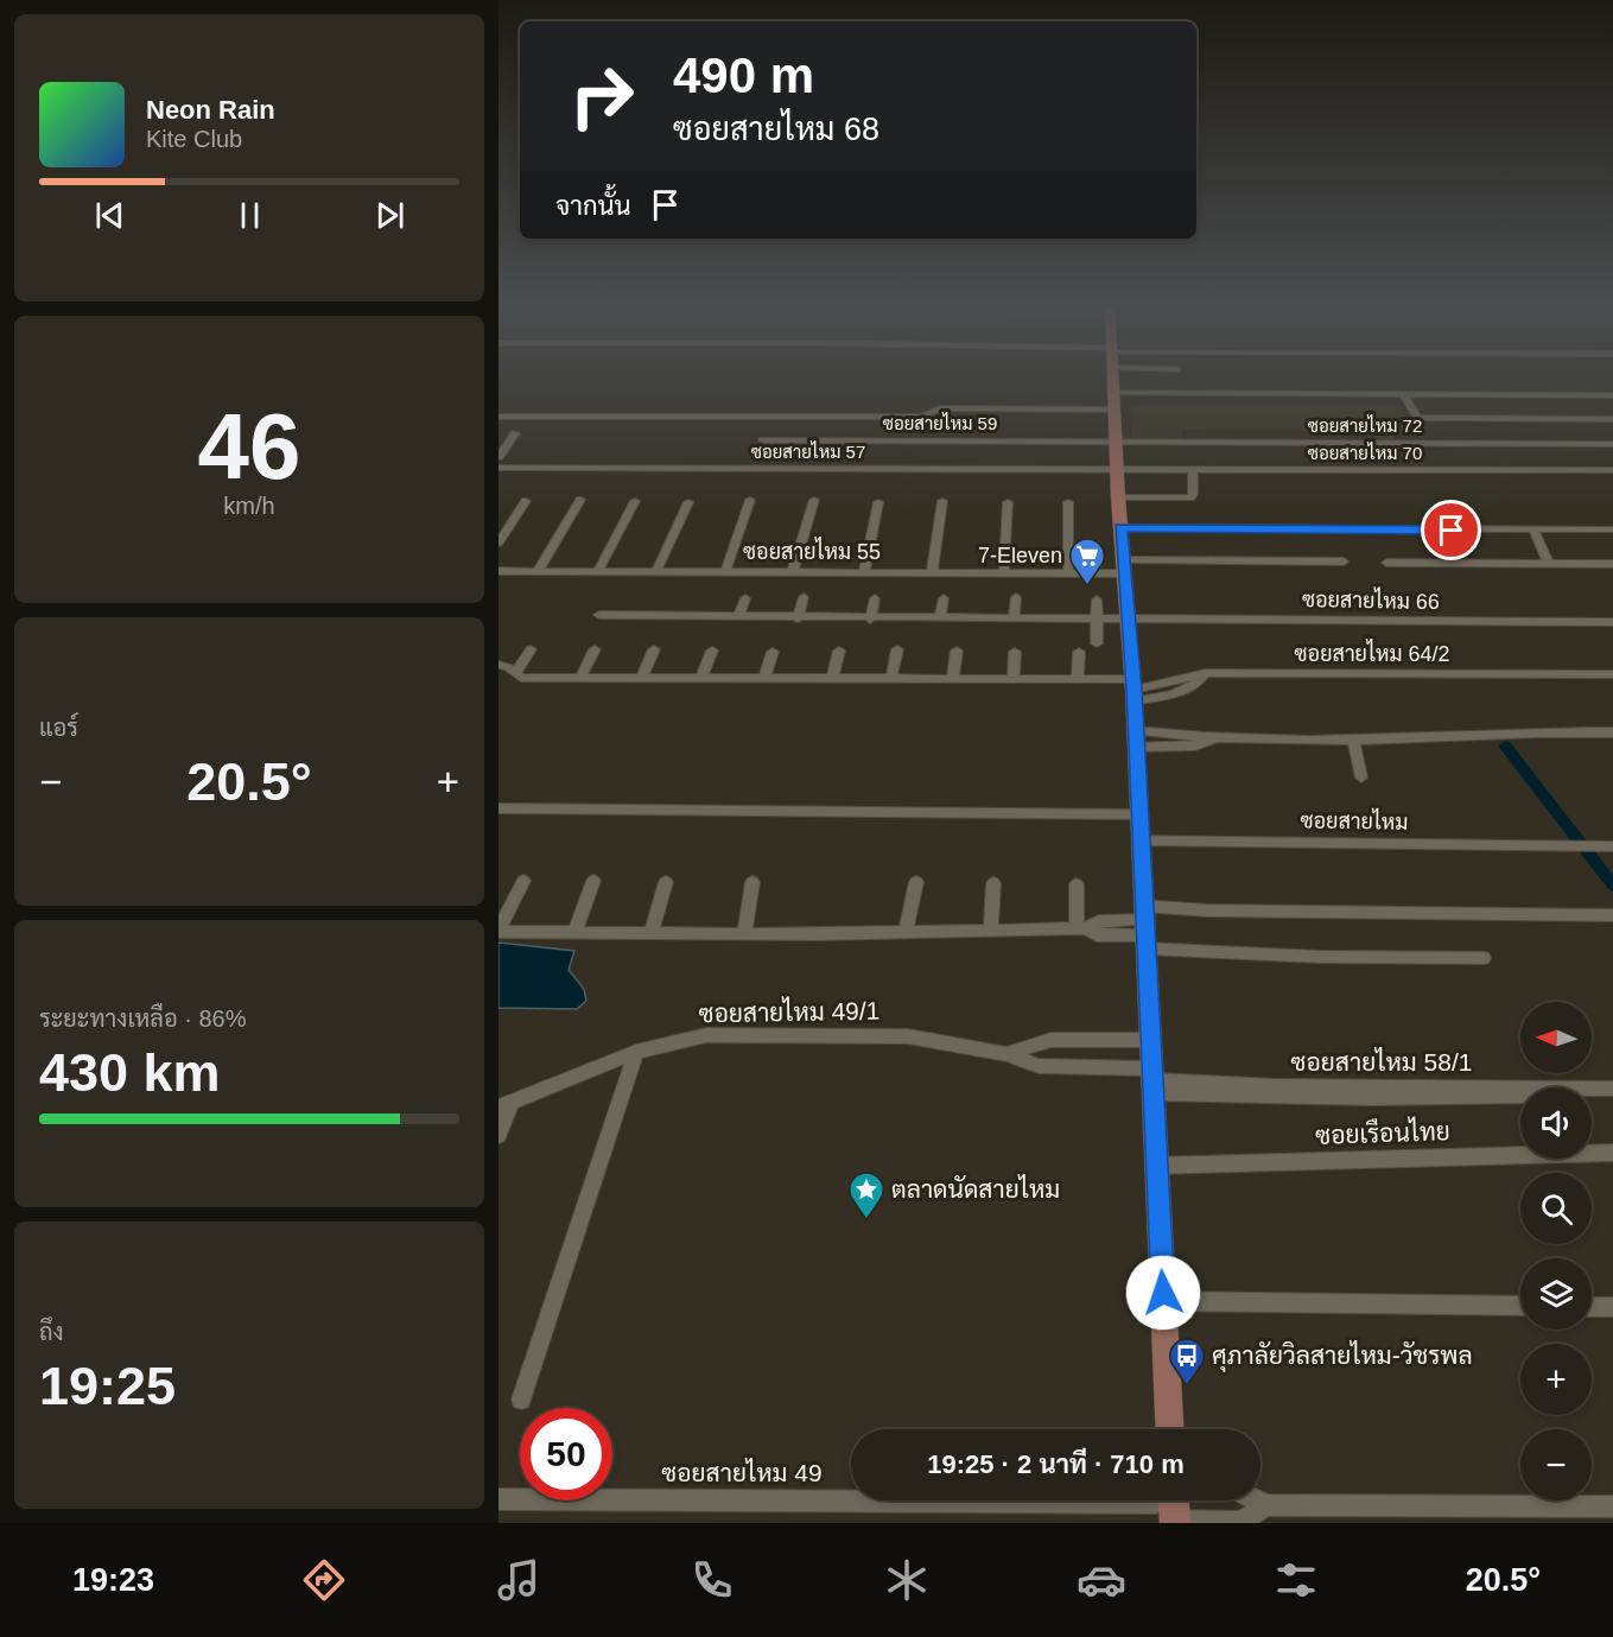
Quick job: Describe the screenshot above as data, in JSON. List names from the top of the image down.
{
  "streets": {
    "street": [
      "ซอยสายไหม 59",
      "ซอยสายไหม 72",
      "ซอยสายไหม 57",
      "ซอยสายไหม 70",
      "ซอยสายไหม 55",
      "ซอยสายไหม 66",
      "ซอยสายไหม 64/2",
      "ซอยสายไหม",
      "ซอยสายไหม 49/1",
      "ซอยสายไหม 58/1",
      "ซอยเรือนไทย",
      "ซอยสายไหม 49"
    ]
  },
  "crossings": [
    ["ซอยสายไหม 59", "ซอยสายไหม 72"],
    ["ซอยสายไหม 57", "ซอยสายไหม 70"],
    ["ซอยสายไหม 49/1", "ซอยสายไหม 58/1"]
  ],
  "places": {
    "supermarket": ["7-Eleven"],
    "place": ["ตลาดนัดสายไหม"],
    "bus stop": ["ศุภาลัยวิลสายไหม-วัชรพล"]
  },
  "north": "left",
  "page": {
    "turn": ["490 m", "ซอยสายไหม 68"],
    "song": ["Neon Rain", "Kite Club"],
    "then": "จากนั้น",
    "tile": [
      ["46", "km/h"],
      "แอร์",
      ["ระยะทางเหลือ · 86%", "430 km"],
      ["ถึง", "19:25"]
    ],
    "heat": ["−", "20.5°", "+"],
    "map_buttons": ["+", "−"],
    "limit": "50",
    "trip": "19:25 · 2 นาที · 710 m",
    "tabs": ["19:23", "20.5°"]
  }
}
